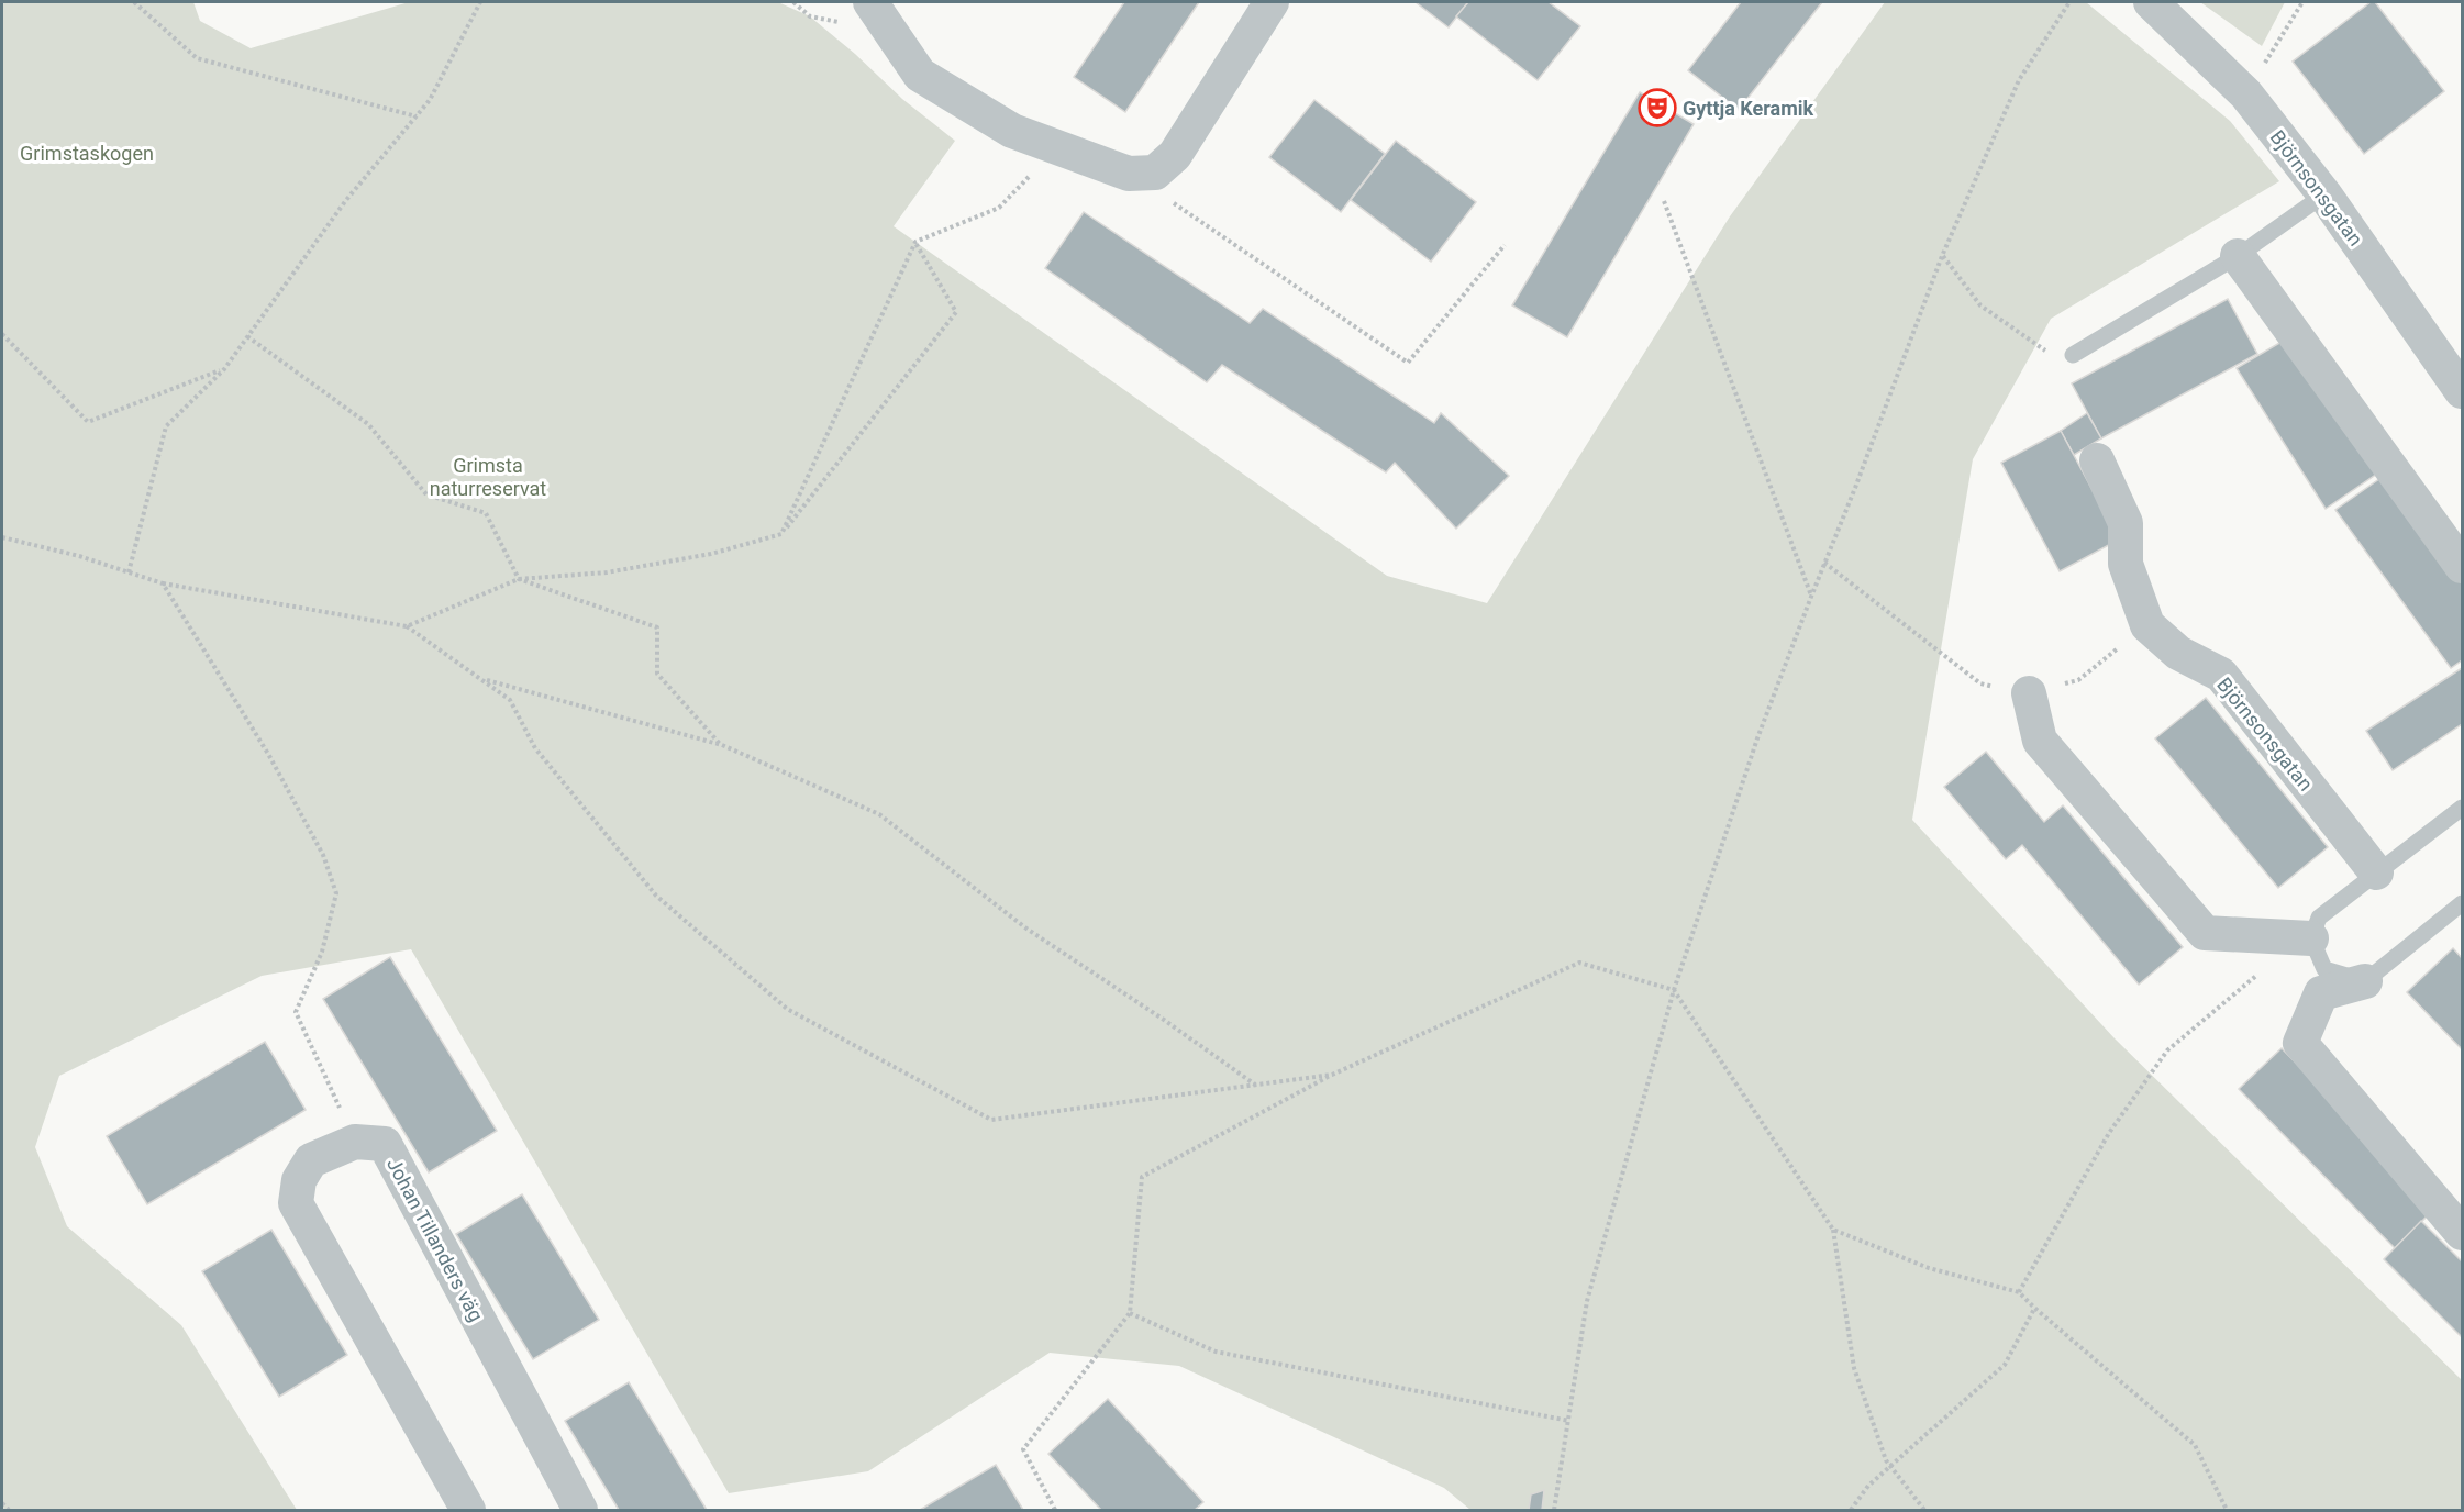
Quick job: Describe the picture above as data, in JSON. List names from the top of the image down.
{
  "streets": {
    "street": ["Björnsonsgatan", "Johan Tillanders väg"]
  },
  "parks": ["Grimstaskogen", "Grimsta naturreservat"],
  "places": {
    "theatre": ["Gyttja Keramik"]
  }
}
